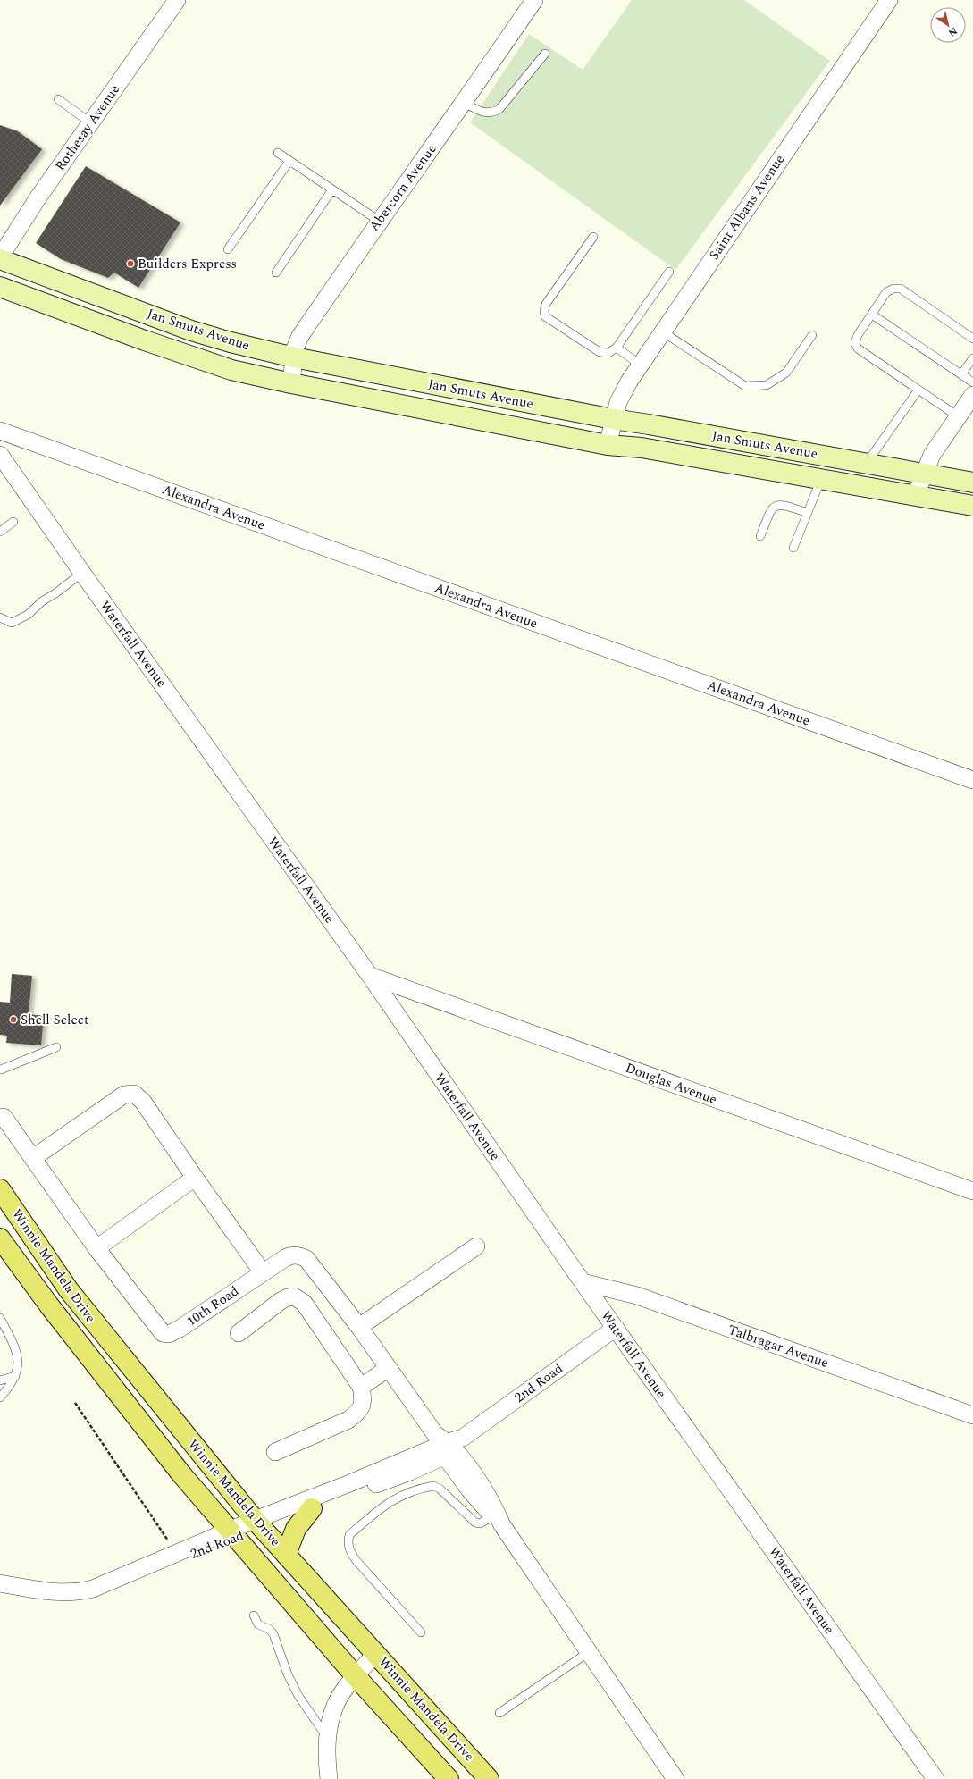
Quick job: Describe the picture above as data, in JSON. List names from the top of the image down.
{
  "streets": {
    "main road": ["Jan Smuts Avenue", "Winnie Mandela Drive"],
    "street": [
      "Rothesay Avenue",
      "Abercorn Avenue",
      "Saint Albans Avenue",
      "Alexandra Avenue",
      "Waterfall Avenue",
      "Douglas Avenue",
      "10th Road",
      "Talbragar Avenue",
      "2nd Road"
    ]
  },
  "crossings": [
    ["Rothesay Avenue", "Jan Smuts Avenue"],
    ["Abercorn Avenue", "Jan Smuts Avenue"],
    ["Saint Albans Avenue", "Jan Smuts Avenue"],
    ["Waterfall Avenue", "Douglas Avenue"],
    ["Waterfall Avenue", "Talbragar Avenue"],
    ["Waterfall Avenue", "2nd Road"],
    ["Winnie Mandela Drive", "2nd Road"],
    ["10th Road", "2nd Road"]
  ],
  "places": ["Builders Express", "Shell Select"],
  "north": "bottom right"
}
